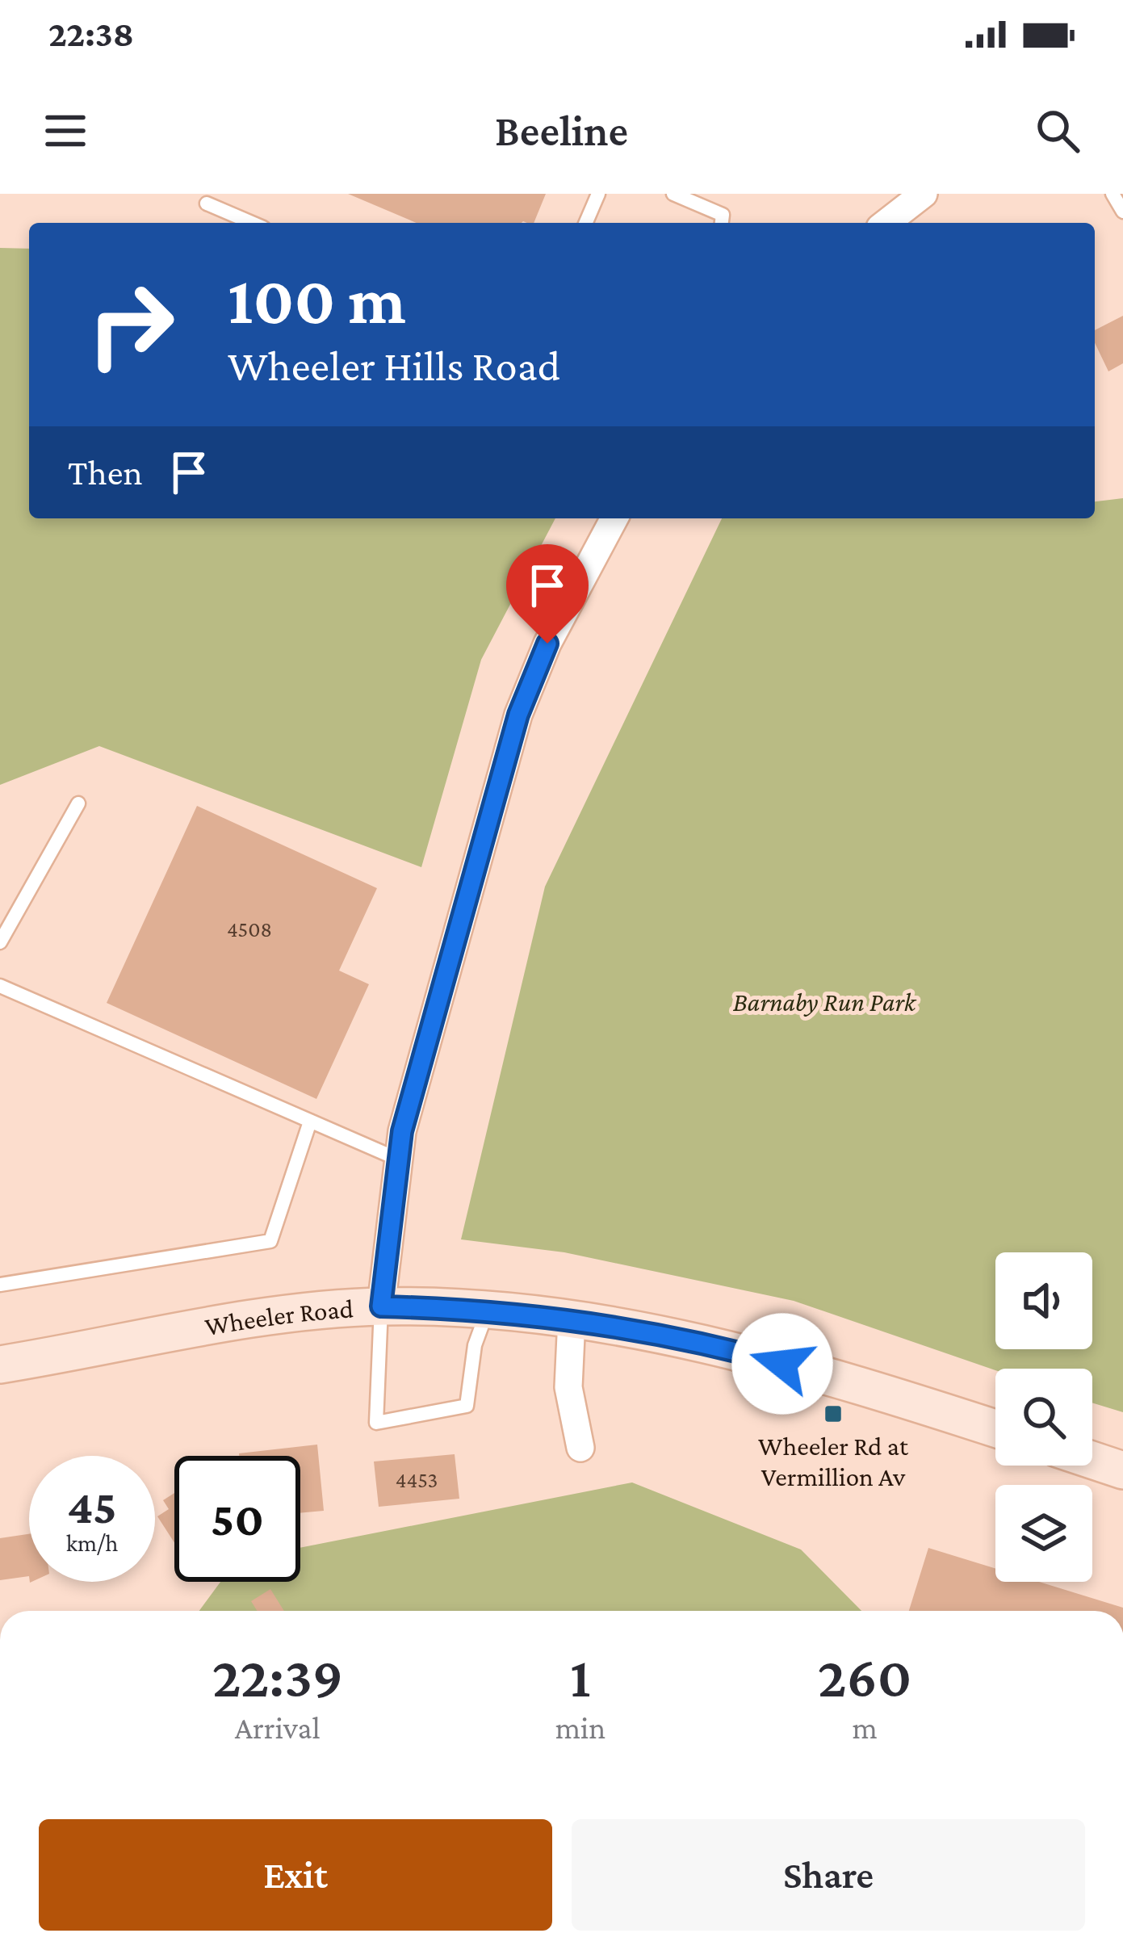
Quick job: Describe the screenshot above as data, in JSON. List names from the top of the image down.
{
  "streets": {
    "main road": ["Wheeler Road"]
  },
  "parks": ["Barnaby Run Park"],
  "places": {
    "transit": ["Wheeler Rd at Vermillion Av"]
  },
  "house_numbers": ["4508", "4453"],
  "page": {
    "status": "22:38",
    "header": "Beeline",
    "turn": ["100 m", "Wheeler Hills Road"],
    "then": "Then",
    "speed": "45 km/h",
    "limit": "50",
    "eta": [
      "22:39",
      "Arrival",
      "1",
      "min",
      "260",
      "m"
    ],
    "buttons": ["Exit", "Share"]
  }
}
